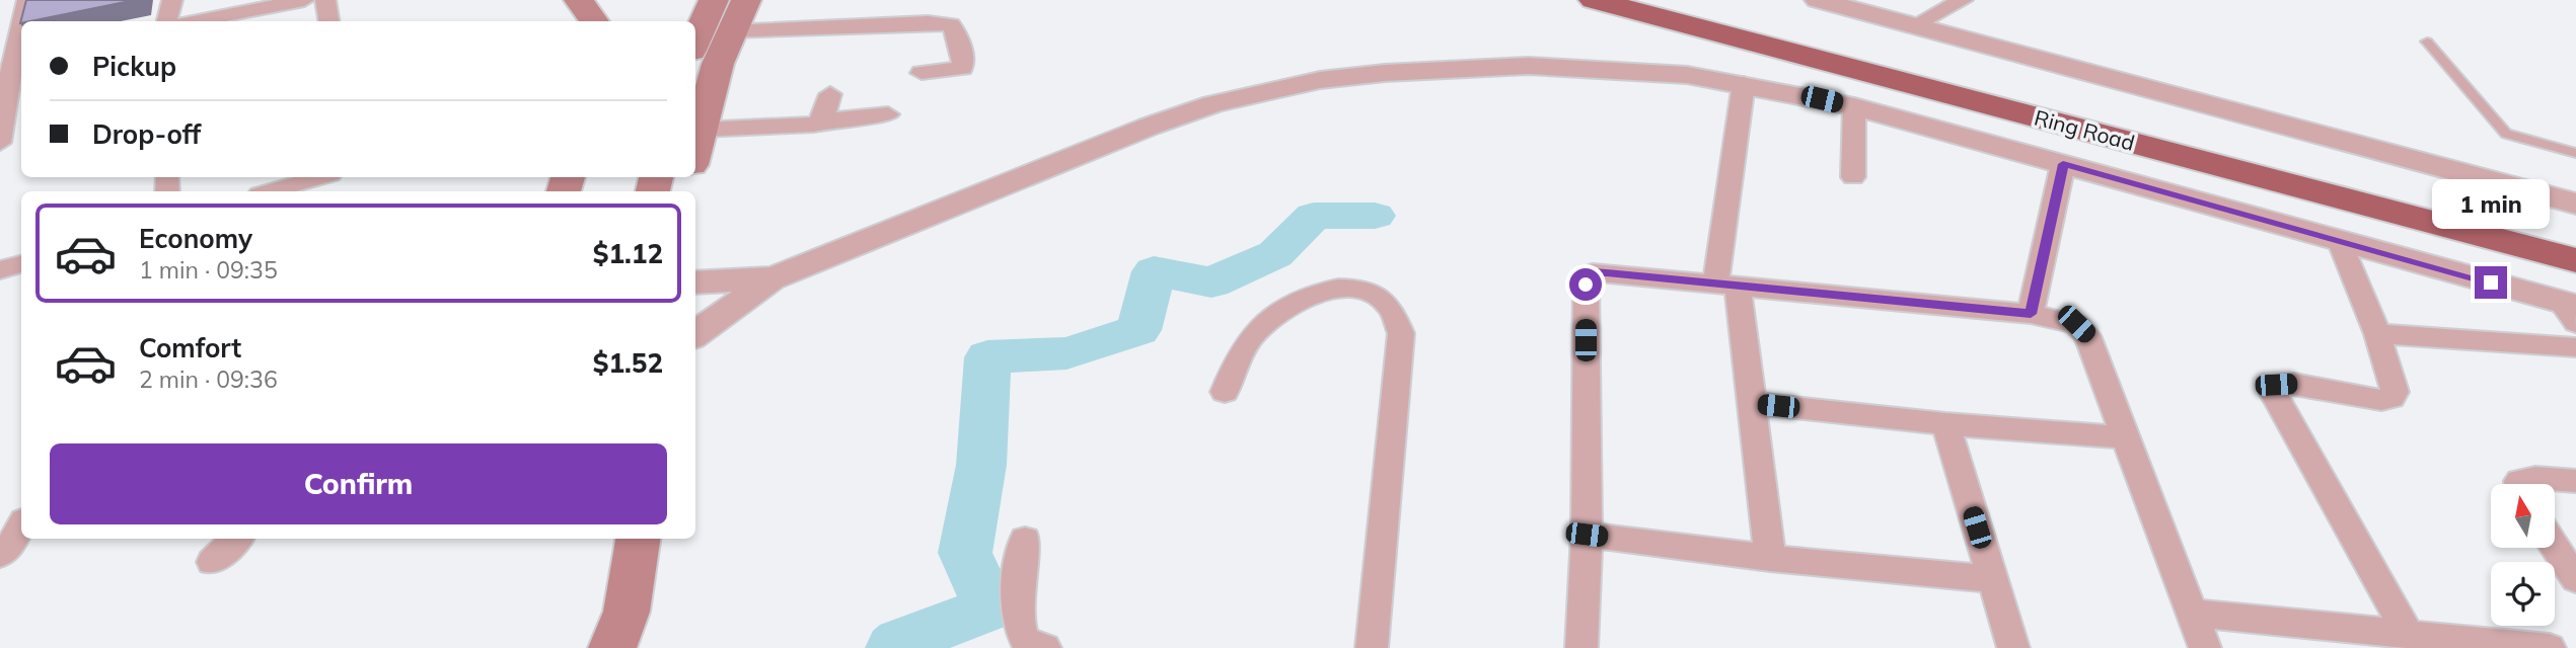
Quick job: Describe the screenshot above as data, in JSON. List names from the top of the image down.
{
  "streets": {
    "highway": ["Ring Road"]
  },
  "north": "top",
  "page": {
    "banner": ["Pickup", "Drop-off"],
    "bubble": "1 min",
    "list": [
      {
        "name": "Economy",
        "note": "1 min · 09:35",
        "value": "$1.12"
      },
      {
        "name": "Comfort",
        "note": "2 min · 09:36",
        "value": "$1.52"
      }
    ],
    "buttons": "Confirm"
  }
}
